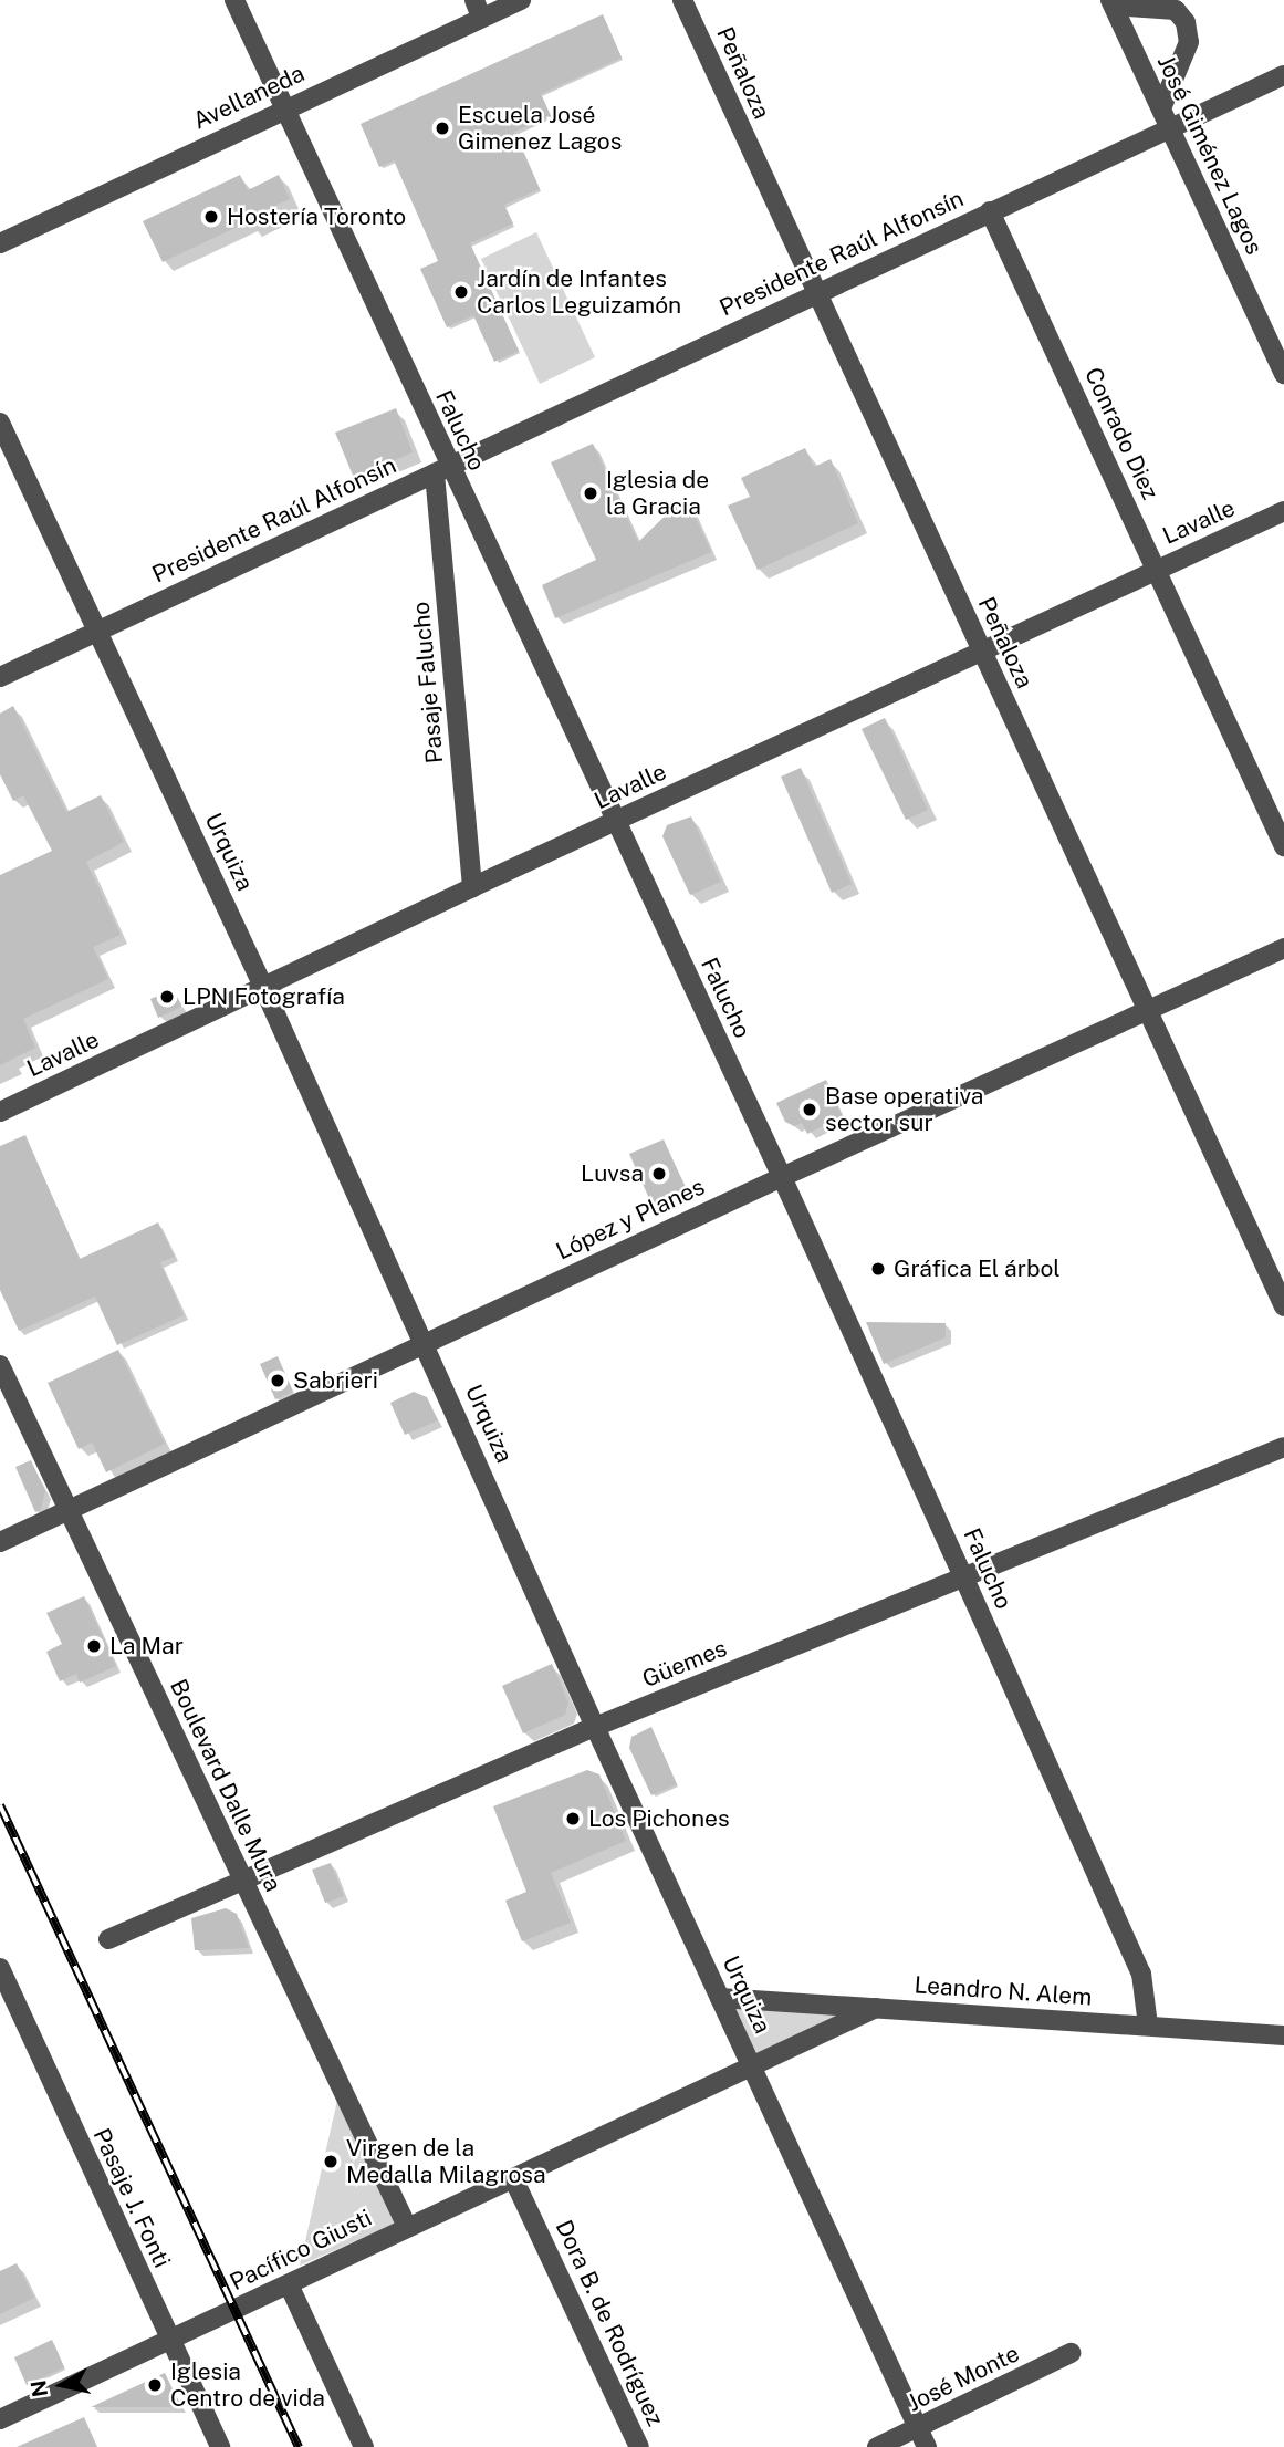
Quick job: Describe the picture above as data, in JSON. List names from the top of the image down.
{
  "streets": {
    "street": [
      "Peñaloza",
      "Avellaneda",
      "José Giménez Lagos",
      "Presidente Raúl Alfonsín",
      "Falucho",
      "Conrado Diez",
      "Lavalle",
      "Pasaje Falucho",
      "Urquiza",
      "López y Planes",
      "Güemes",
      "Boulevard Dalle Mura",
      "Leandro N. Alem",
      "Pasaje J. Fonti",
      "Pacífico Giusti",
      "Dora B. de Rodríguez",
      "José Monte"
    ]
  },
  "crossings": [
    ["Peñaloza", "Presidente Raúl Alfonsín"],
    ["Peñaloza", "Lavalle"],
    ["Peñaloza", "López y Planes"],
    ["Avellaneda", "Falucho"],
    ["José Giménez Lagos", "Presidente Raúl Alfonsín"],
    ["Presidente Raúl Alfonsín", "Falucho"],
    ["Presidente Raúl Alfonsín", "Conrado Diez"],
    ["Presidente Raúl Alfonsín", "Pasaje Falucho"],
    ["Presidente Raúl Alfonsín", "Urquiza"],
    ["Falucho", "Lavalle"],
    ["Falucho", "Pasaje Falucho"],
    ["Falucho", "López y Planes"],
    ["Falucho", "Güemes"],
    ["Falucho", "Leandro N. Alem"],
    ["Conrado Diez", "Lavalle"],
    ["Lavalle", "Pasaje Falucho"],
    ["Lavalle", "Urquiza"],
    ["Urquiza", "López y Planes"],
    ["Urquiza", "Güemes"],
    ["Urquiza", "Leandro N. Alem"],
    ["Urquiza", "Pacífico Giusti"],
    ["Urquiza", "José Monte"],
    ["López y Planes", "Boulevard Dalle Mura"],
    ["Güemes", "Boulevard Dalle Mura"],
    ["Boulevard Dalle Mura", "Pacífico Giusti"],
    ["Leandro N. Alem", "Pacífico Giusti"],
    ["Pasaje J. Fonti", "Pacífico Giusti"],
    ["Pacífico Giusti", "Dora B. de Rodríguez"]
  ],
  "places": [
    "Escuela José Gimenez Lagos",
    "Hostería Toronto",
    "Jardín de Infantes Carlos Leguizamón",
    "Iglesia de la Gracia",
    "LPN Fotografía",
    "Base operativa sector sur",
    "Luvsa",
    "Gráfica El árbol",
    "Sabrieri",
    "La Mar",
    "Los Pichones",
    "Virgen de la Medalla Milagrosa",
    "Iglesia Centro de vida"
  ],
  "north": "left"
}
